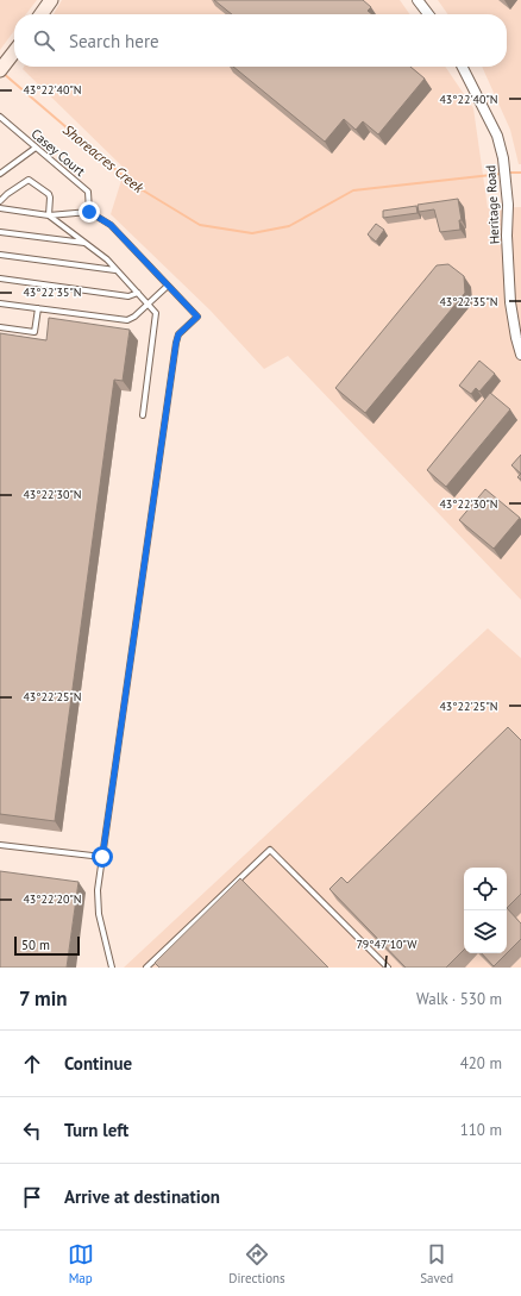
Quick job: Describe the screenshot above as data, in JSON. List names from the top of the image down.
{
  "streets": {
    "street": ["Heritage Road"],
    "lane": ["Casey Court"]
  },
  "water": ["Shoreacres Creek"],
  "scale_bar": "50 m",
  "page": {
    "search": "Search here",
    "scale": "50 m",
    "heading": ["7 min", "Walk · 530 m"],
    "list": [
      ["Continue", "420 m"],
      ["Turn left", "110 m"],
      "Arrive at destination"
    ],
    "nav": ["Map", "Directions", "Saved"]
  },
  "coordinates": [
    "43°22'40\"N",
    "43°22'35\"N",
    "43°22'30\"N",
    "43°22'25\"N",
    "43°22'20\"N",
    "79°47'10\"W"
  ]
}
